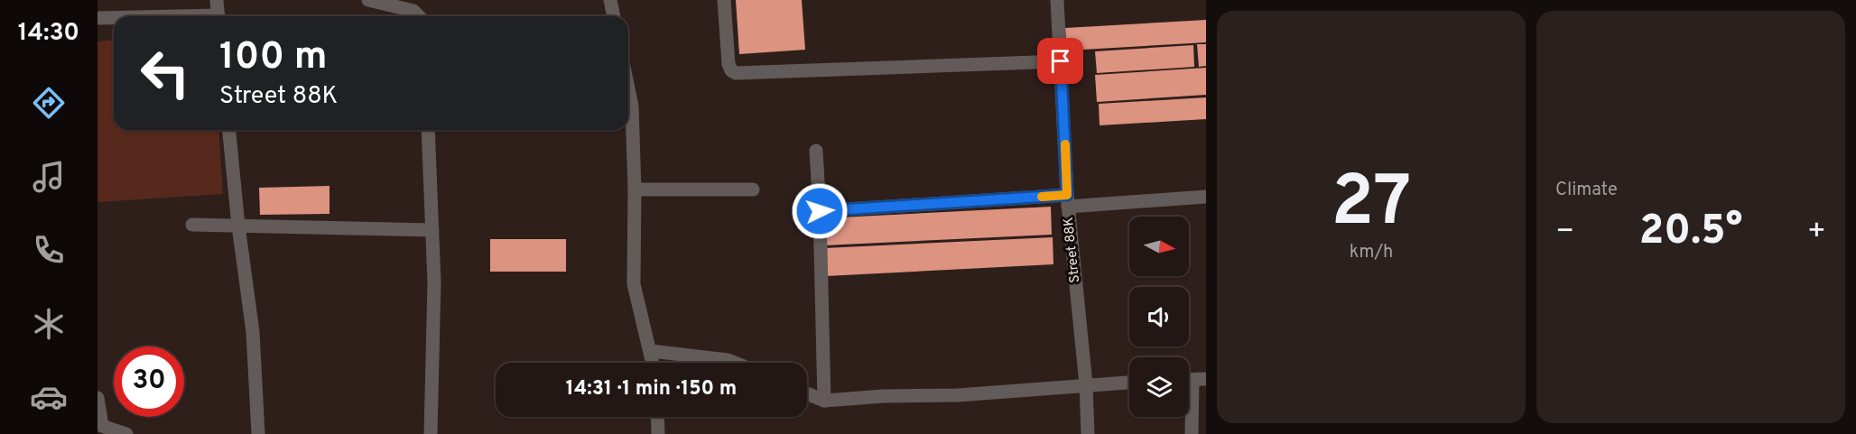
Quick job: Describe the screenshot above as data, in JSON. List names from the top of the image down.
{
  "streets": {
    "street": ["Street 88K"]
  },
  "north": "right",
  "page": {
    "tabs": "14:30",
    "tile": [
      ["27", "km/h"],
      "Climate"
    ],
    "turn": ["100 m", "Street 88K"],
    "heat": ["−", "20.5°", "+"],
    "limit": "30",
    "trip": "14:31 · 1 min · 150 m"
  }
}
